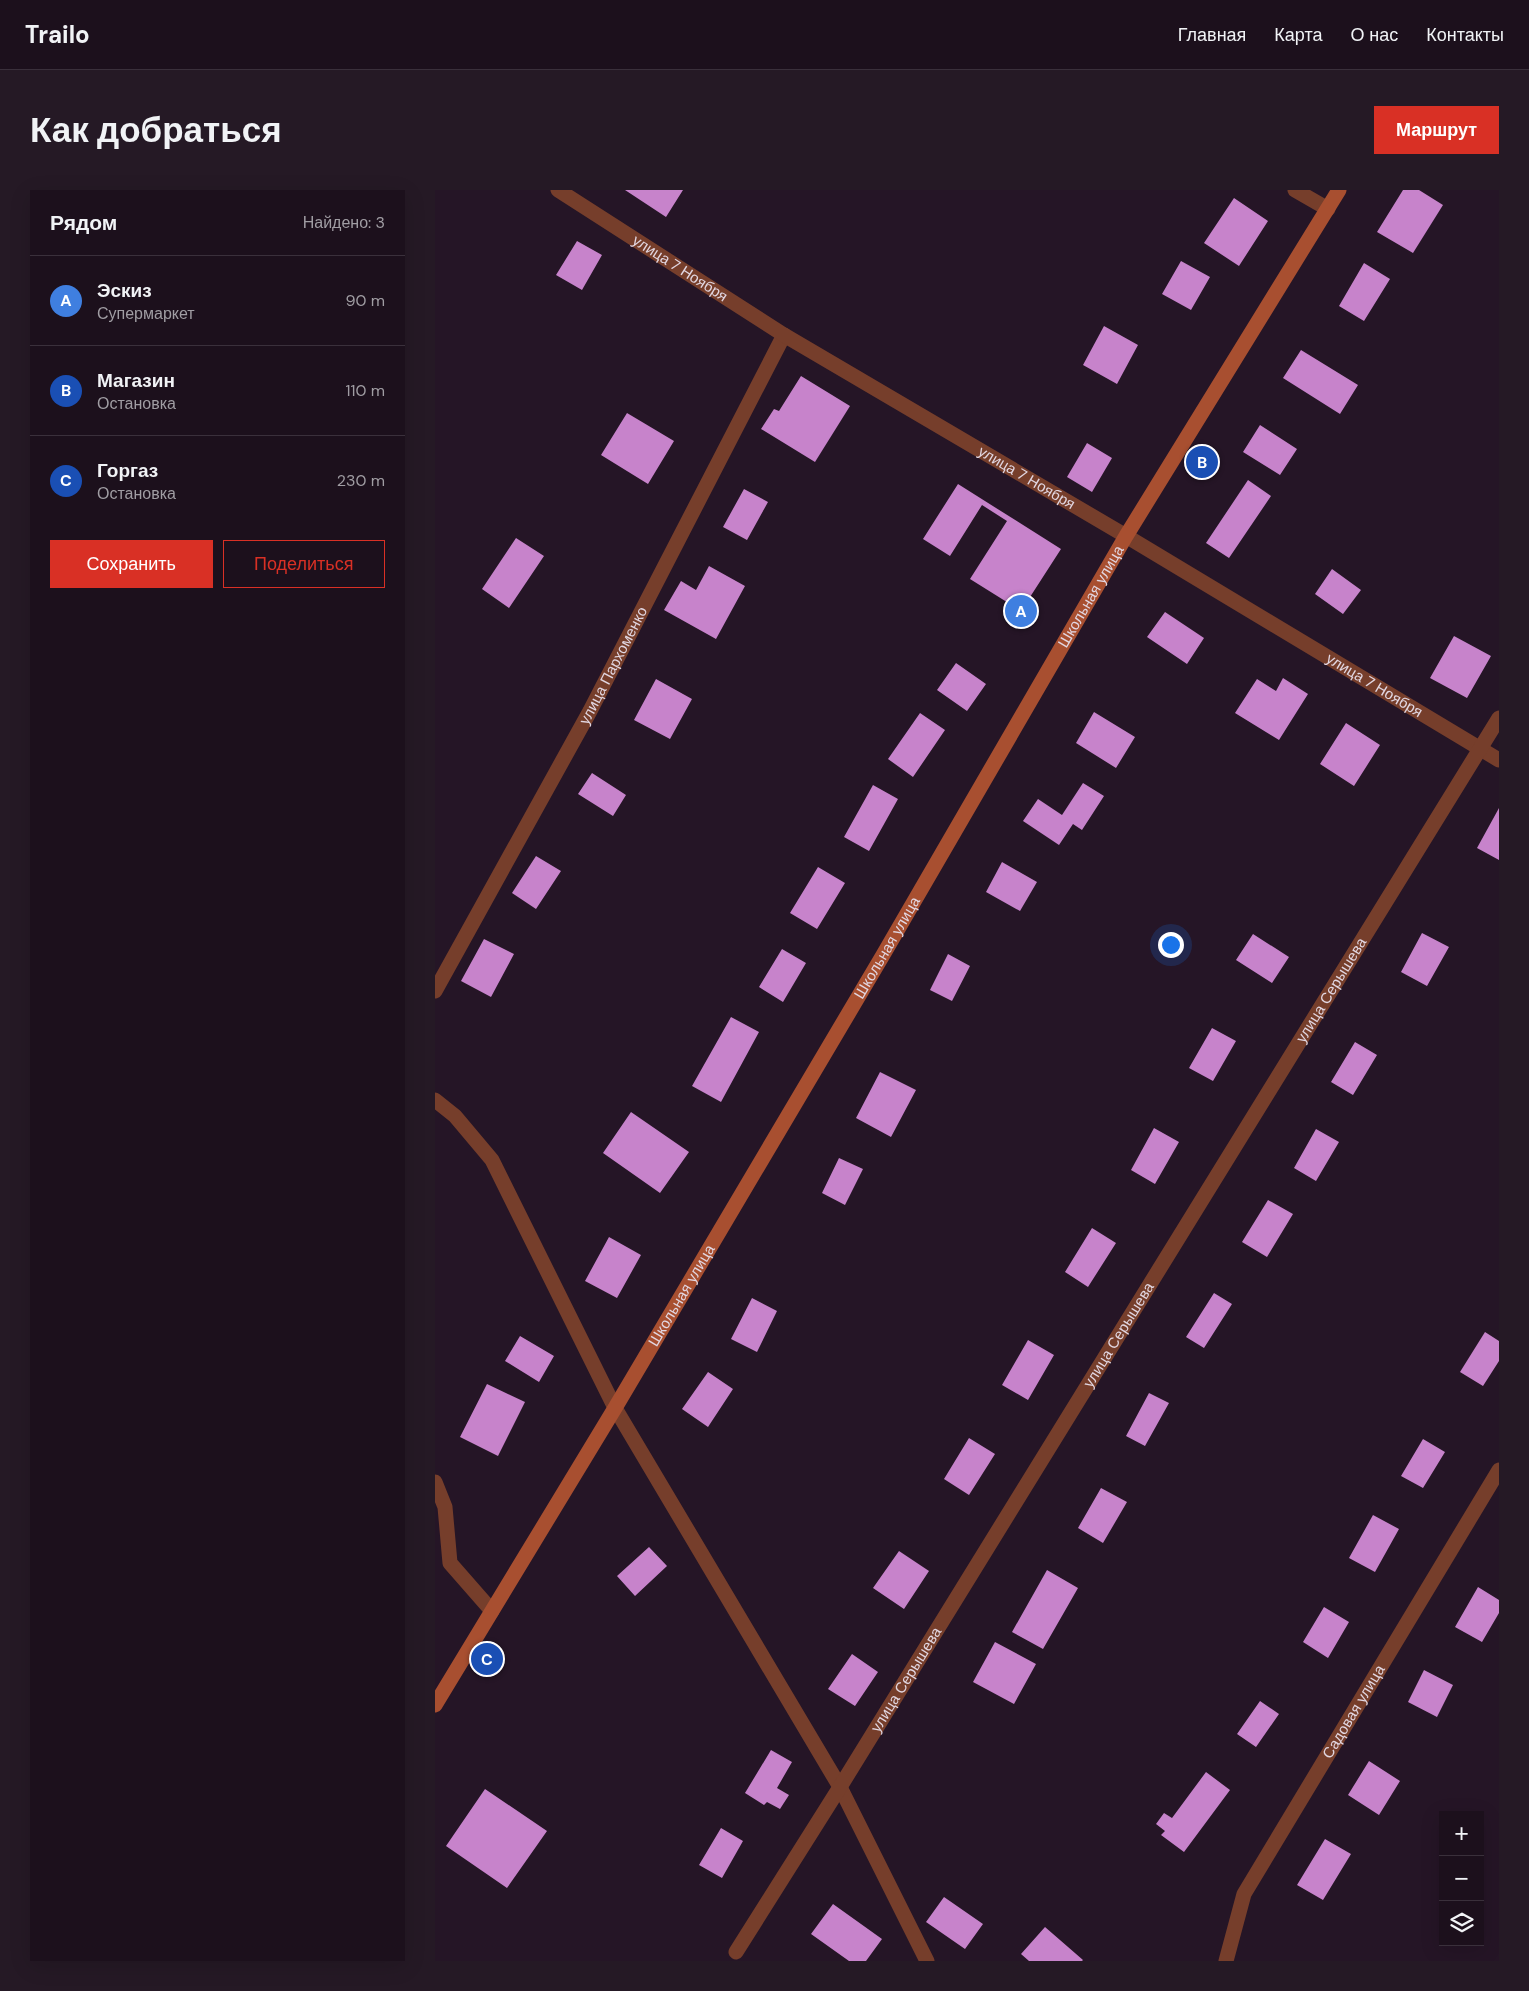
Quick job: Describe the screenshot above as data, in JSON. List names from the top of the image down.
{
  "streets": {
    "main road": ["Школьная улица"],
    "street": [
      "улица 7 Ноября",
      "улица Пархоменко",
      "улица Серышева",
      "Садовая улица"
    ]
  },
  "crossings": [
    ["улица 7 Ноября", "Школьная улица"],
    ["улица 7 Ноября", "улица Пархоменко"],
    ["улица 7 Ноября", "улица Серышева"]
  ],
  "page": {
    "header": "Trailo",
    "nav": [
      "Главная",
      "Карта",
      "О нас",
      "Контакты"
    ],
    "buttons": [
      "Маршрут",
      ["Сохранить", "Поделиться"]
    ],
    "title": "Как добраться",
    "heading": ["Рядом", "Найдено: 3"],
    "list": [
      {
        "mark": "A",
        "name": "Эскиз",
        "note": "Супермаркет",
        "value": "90 m"
      },
      {
        "mark": "B",
        "name": "Магазин",
        "note": "Остановка",
        "value": "110 m"
      },
      {
        "mark": "C",
        "name": "Горгаз",
        "note": "Остановка",
        "value": "230 m"
      }
    ],
    "pins": ["B", "A", "C"],
    "map_buttons": ["+", "−"]
  }
}
